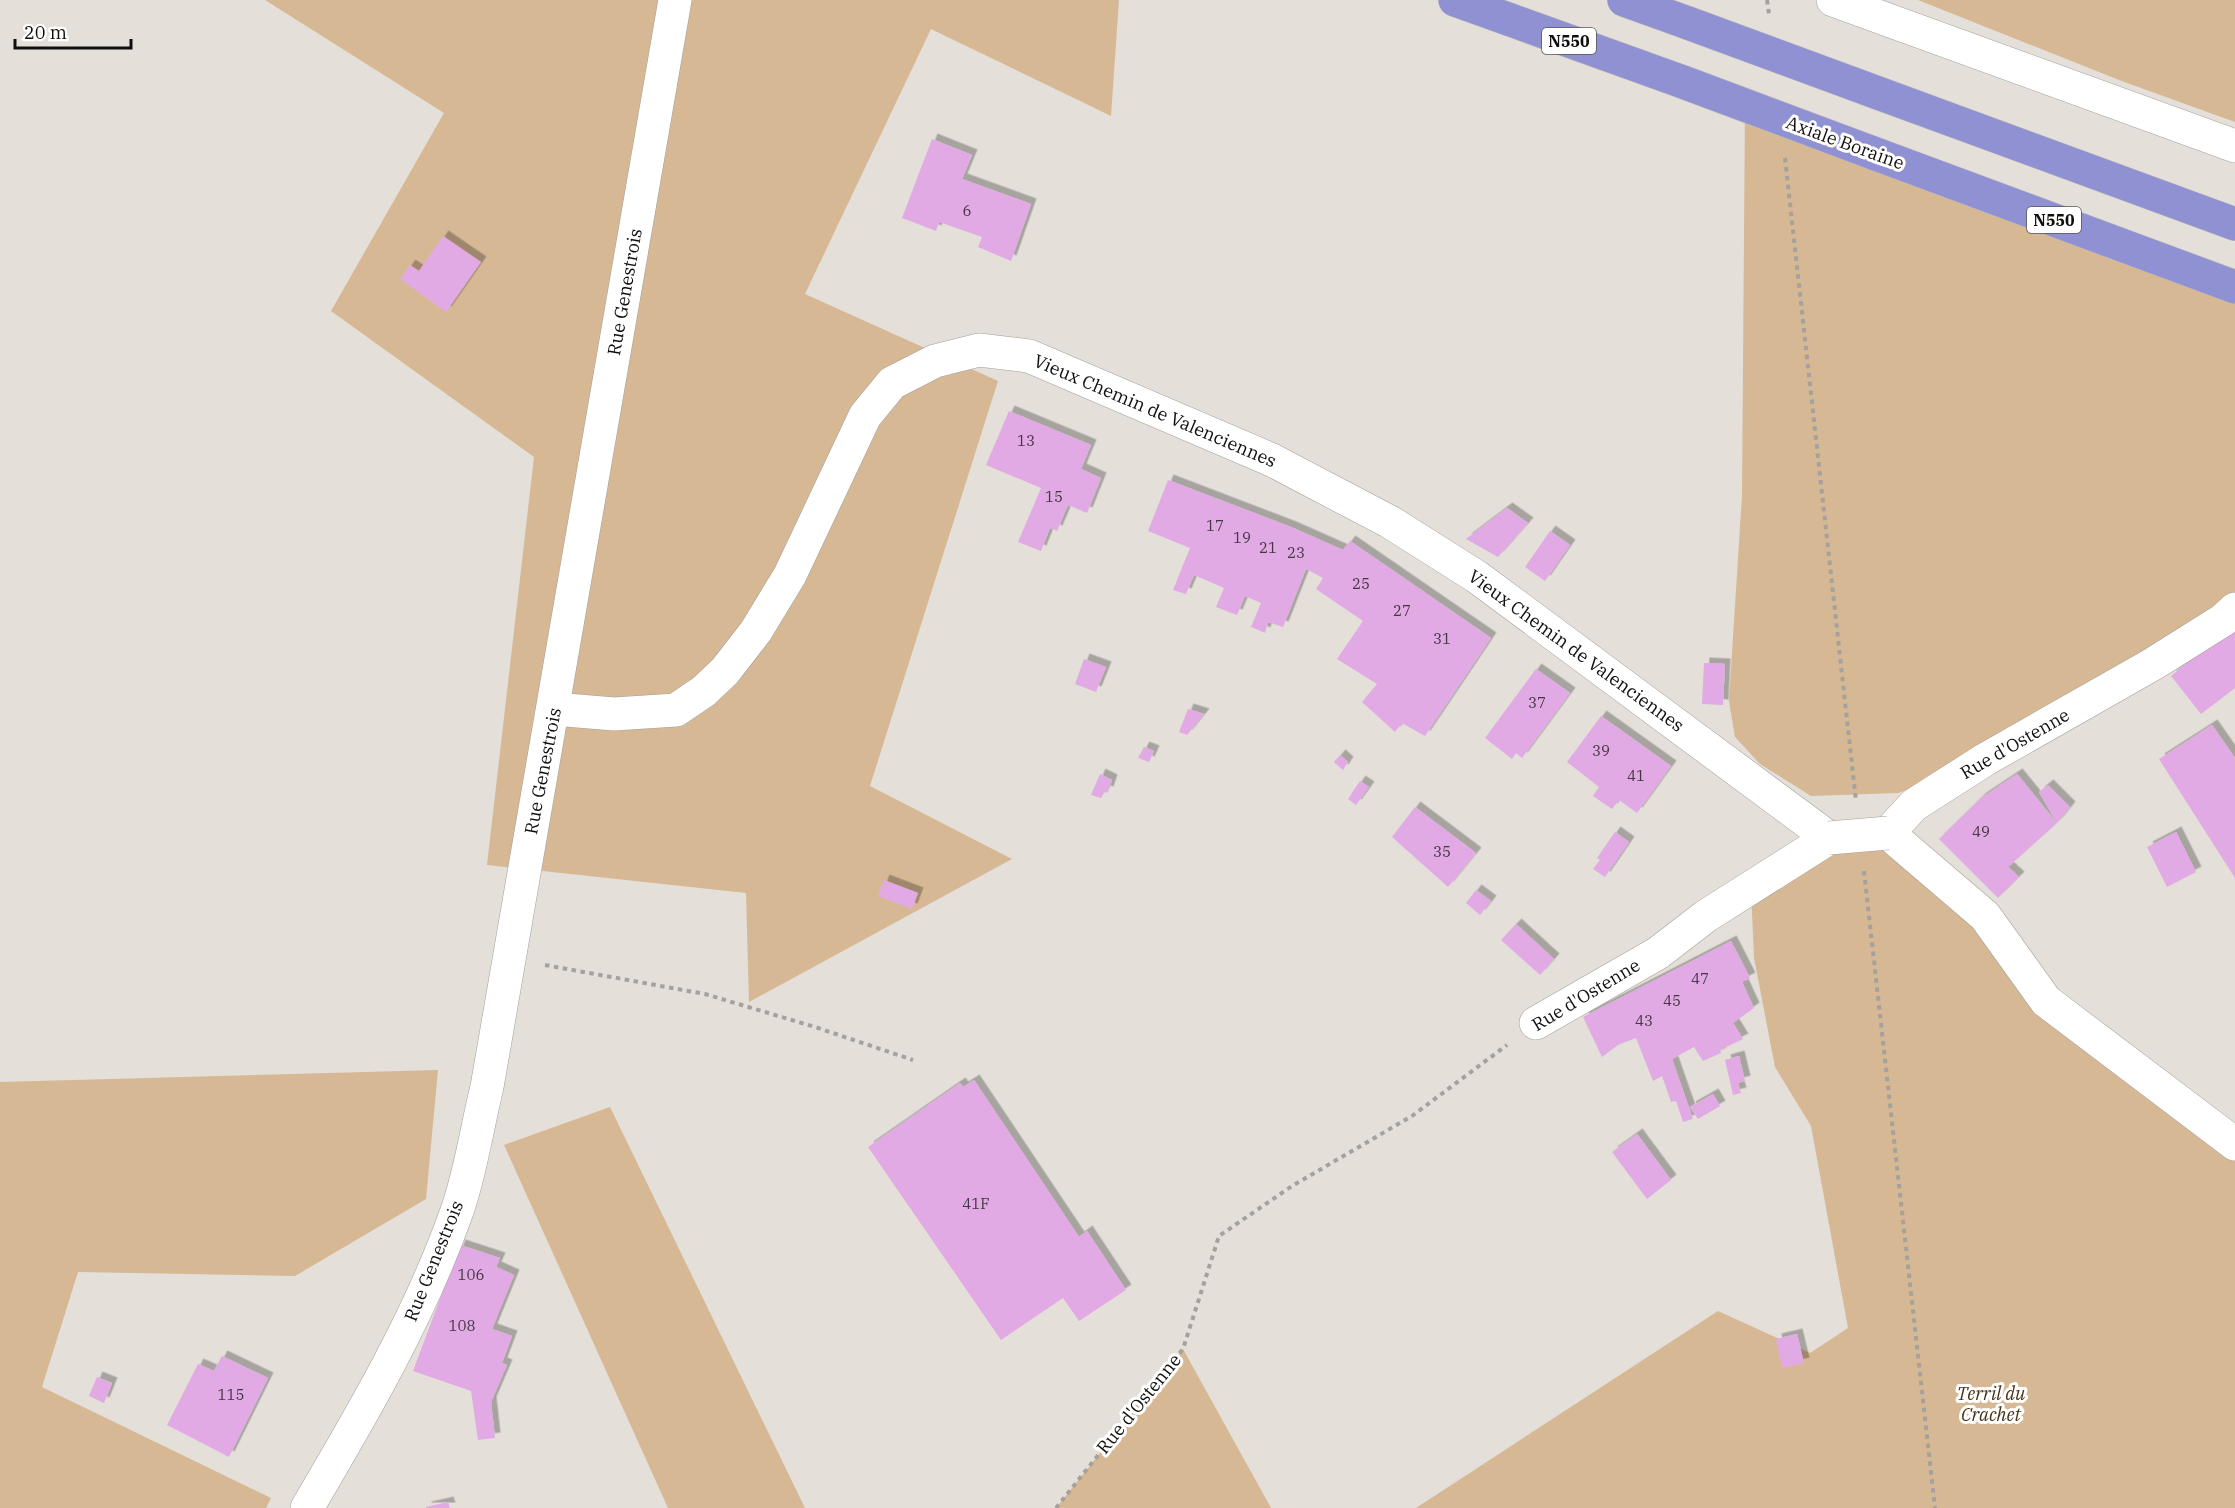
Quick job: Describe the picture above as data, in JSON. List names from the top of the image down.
{
  "streets": {
    "highway": ["N550", "Axiale Boraine"],
    "street": ["Rue Genestrois", "Vieux Chemin de Valenciennes", "Rue d'Ostenne"]
  },
  "crossings": [
    ["Rue Genestrois", "Vieux Chemin de Valenciennes"],
    ["Vieux Chemin de Valenciennes", "Rue d'Ostenne"]
  ],
  "parks": ["Terril du Crachet"],
  "house_numbers": [
    "6",
    "13",
    "15",
    "17",
    "19",
    "21",
    "23",
    "25",
    "27",
    "31",
    "37",
    "39",
    "41",
    "49",
    "35",
    "47",
    "45",
    "43",
    "41F",
    "106",
    "108",
    "115"
  ],
  "scale_bar": "20 m"
}
